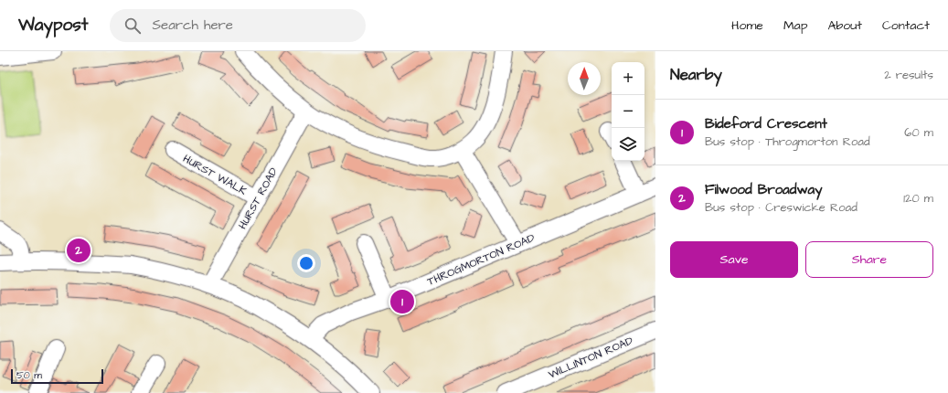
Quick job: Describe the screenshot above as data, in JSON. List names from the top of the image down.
{
  "streets": {
    "street": [
      "HURST WALK",
      "HURST ROAD",
      "THROGMORTON ROAD",
      "WILLINTON ROAD"
    ]
  },
  "crossings": [
    ["HURST WALK", "HURST ROAD"]
  ],
  "scale_bar": "50 m",
  "north": "top",
  "page": {
    "header": "Waypost",
    "search": "Search here",
    "nav": [
      "Home",
      "Map",
      "About",
      "Contact"
    ],
    "heading": ["Nearby", "2 results"],
    "map_buttons": ["+", "−"],
    "list": [
      {
        "mark": "1",
        "name": "Bideford Crescent",
        "note": "Bus stop · Throgmorton Road",
        "value": "60 m"
      },
      {
        "mark": "2",
        "name": "Filwood Broadway",
        "note": "Bus stop · Creswicke Road",
        "value": "120 m"
      }
    ],
    "buttons": ["Save", "Share"],
    "pins": ["2", "1"],
    "scale": "50 m"
  }
}
